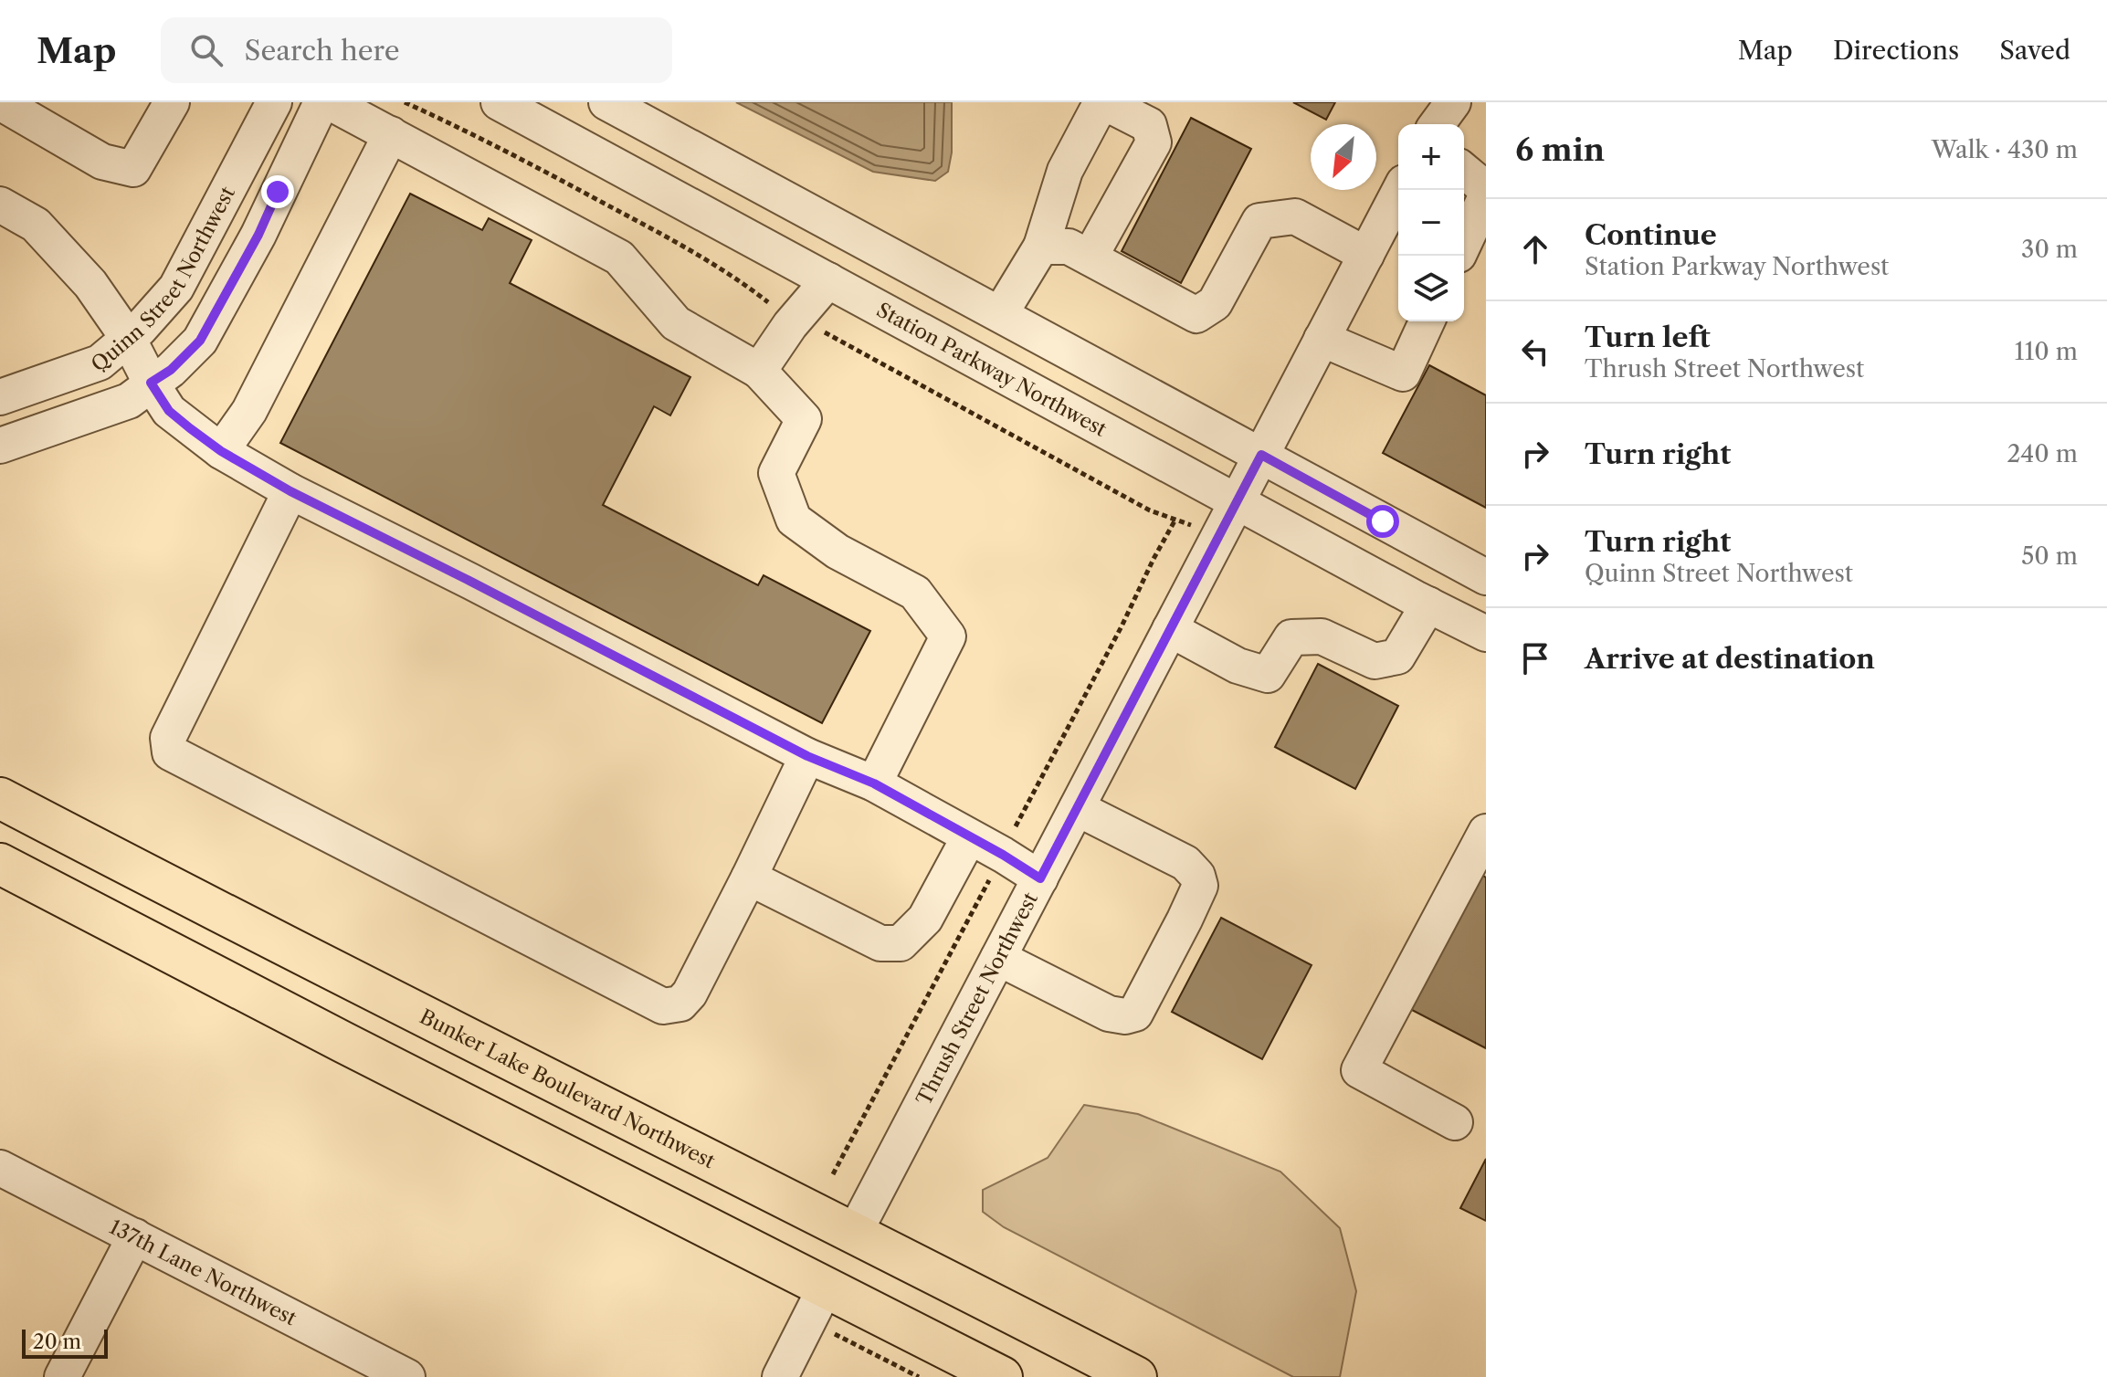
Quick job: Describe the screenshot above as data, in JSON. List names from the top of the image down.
{
  "streets": {
    "main road": ["Bunker Lake Boulevard Northwest"],
    "street": [
      "Quinn Street Northwest",
      "Station Parkway Northwest",
      "Thrush Street Northwest",
      "137th Lane Northwest"
    ]
  },
  "crossings": [
    ["Station Parkway Northwest", "Thrush Street Northwest"],
    ["Thrush Street Northwest", "Bunker Lake Boulevard Northwest"]
  ],
  "scale_bar": "20 m",
  "north": "bottom left",
  "page": {
    "header": "Map",
    "search": "Search here",
    "nav": ["Map", "Directions", "Saved"],
    "heading": ["6 min", "Walk · 430 m"],
    "map_buttons": ["+", "−"],
    "list": [
      ["Continue", "Station Parkway Northwest", "30 m"],
      ["Turn left", "Thrush Street Northwest", "110 m"],
      ["Turn right", "240 m"],
      ["Turn right", "Quinn Street Northwest", "50 m"],
      "Arrive at destination"
    ],
    "scale": "20 m"
  }
}
